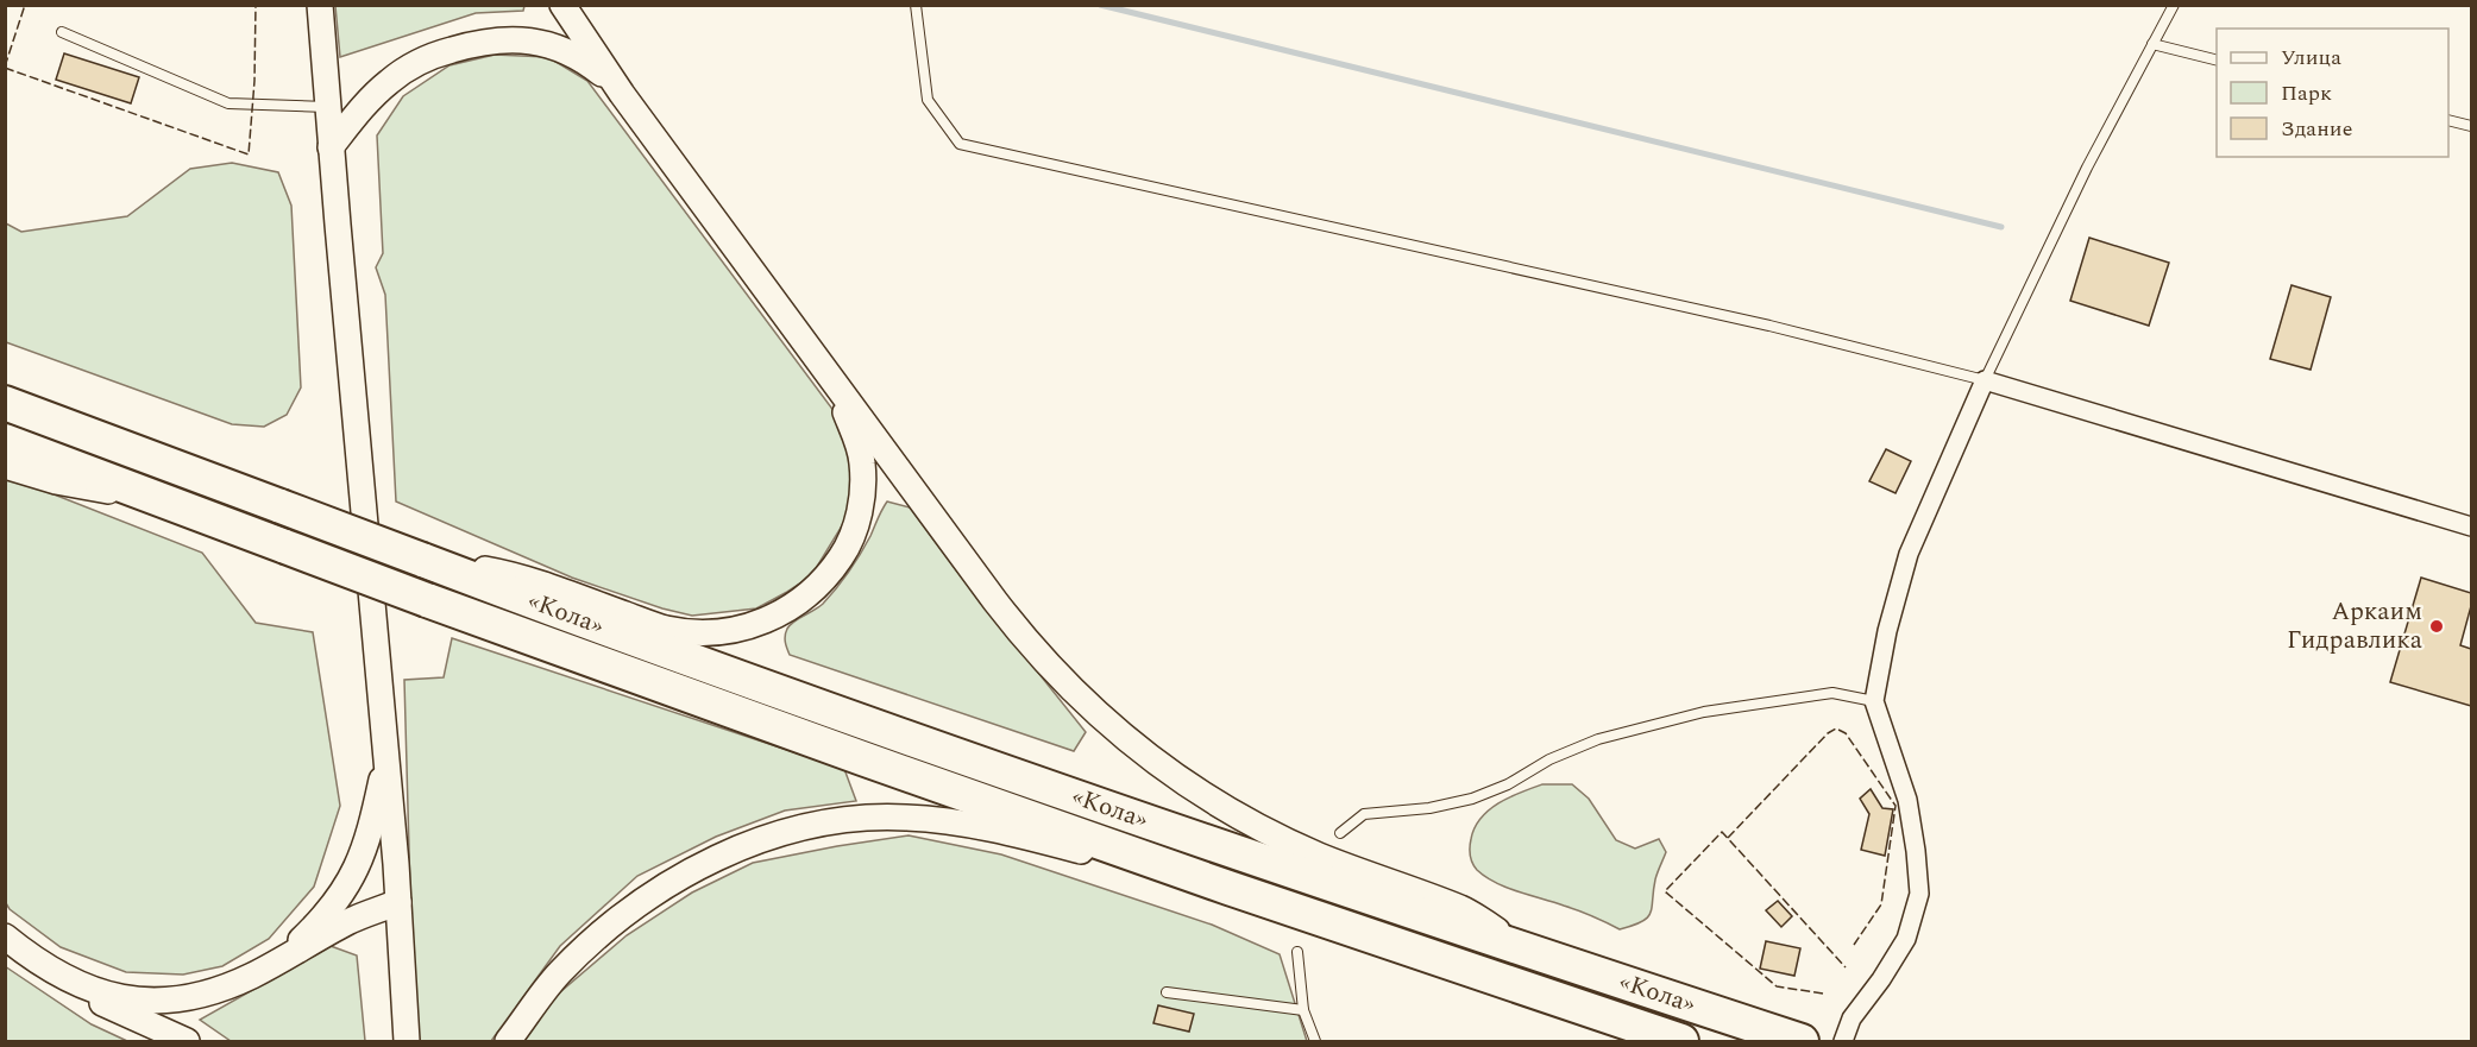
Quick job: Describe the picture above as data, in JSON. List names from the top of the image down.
{
  "streets": {
    "highway": ["«Кола»"]
  },
  "places": ["Аркаим Гидравлика"],
  "legend": ["Улица", "Парк", "Здание"]
}
